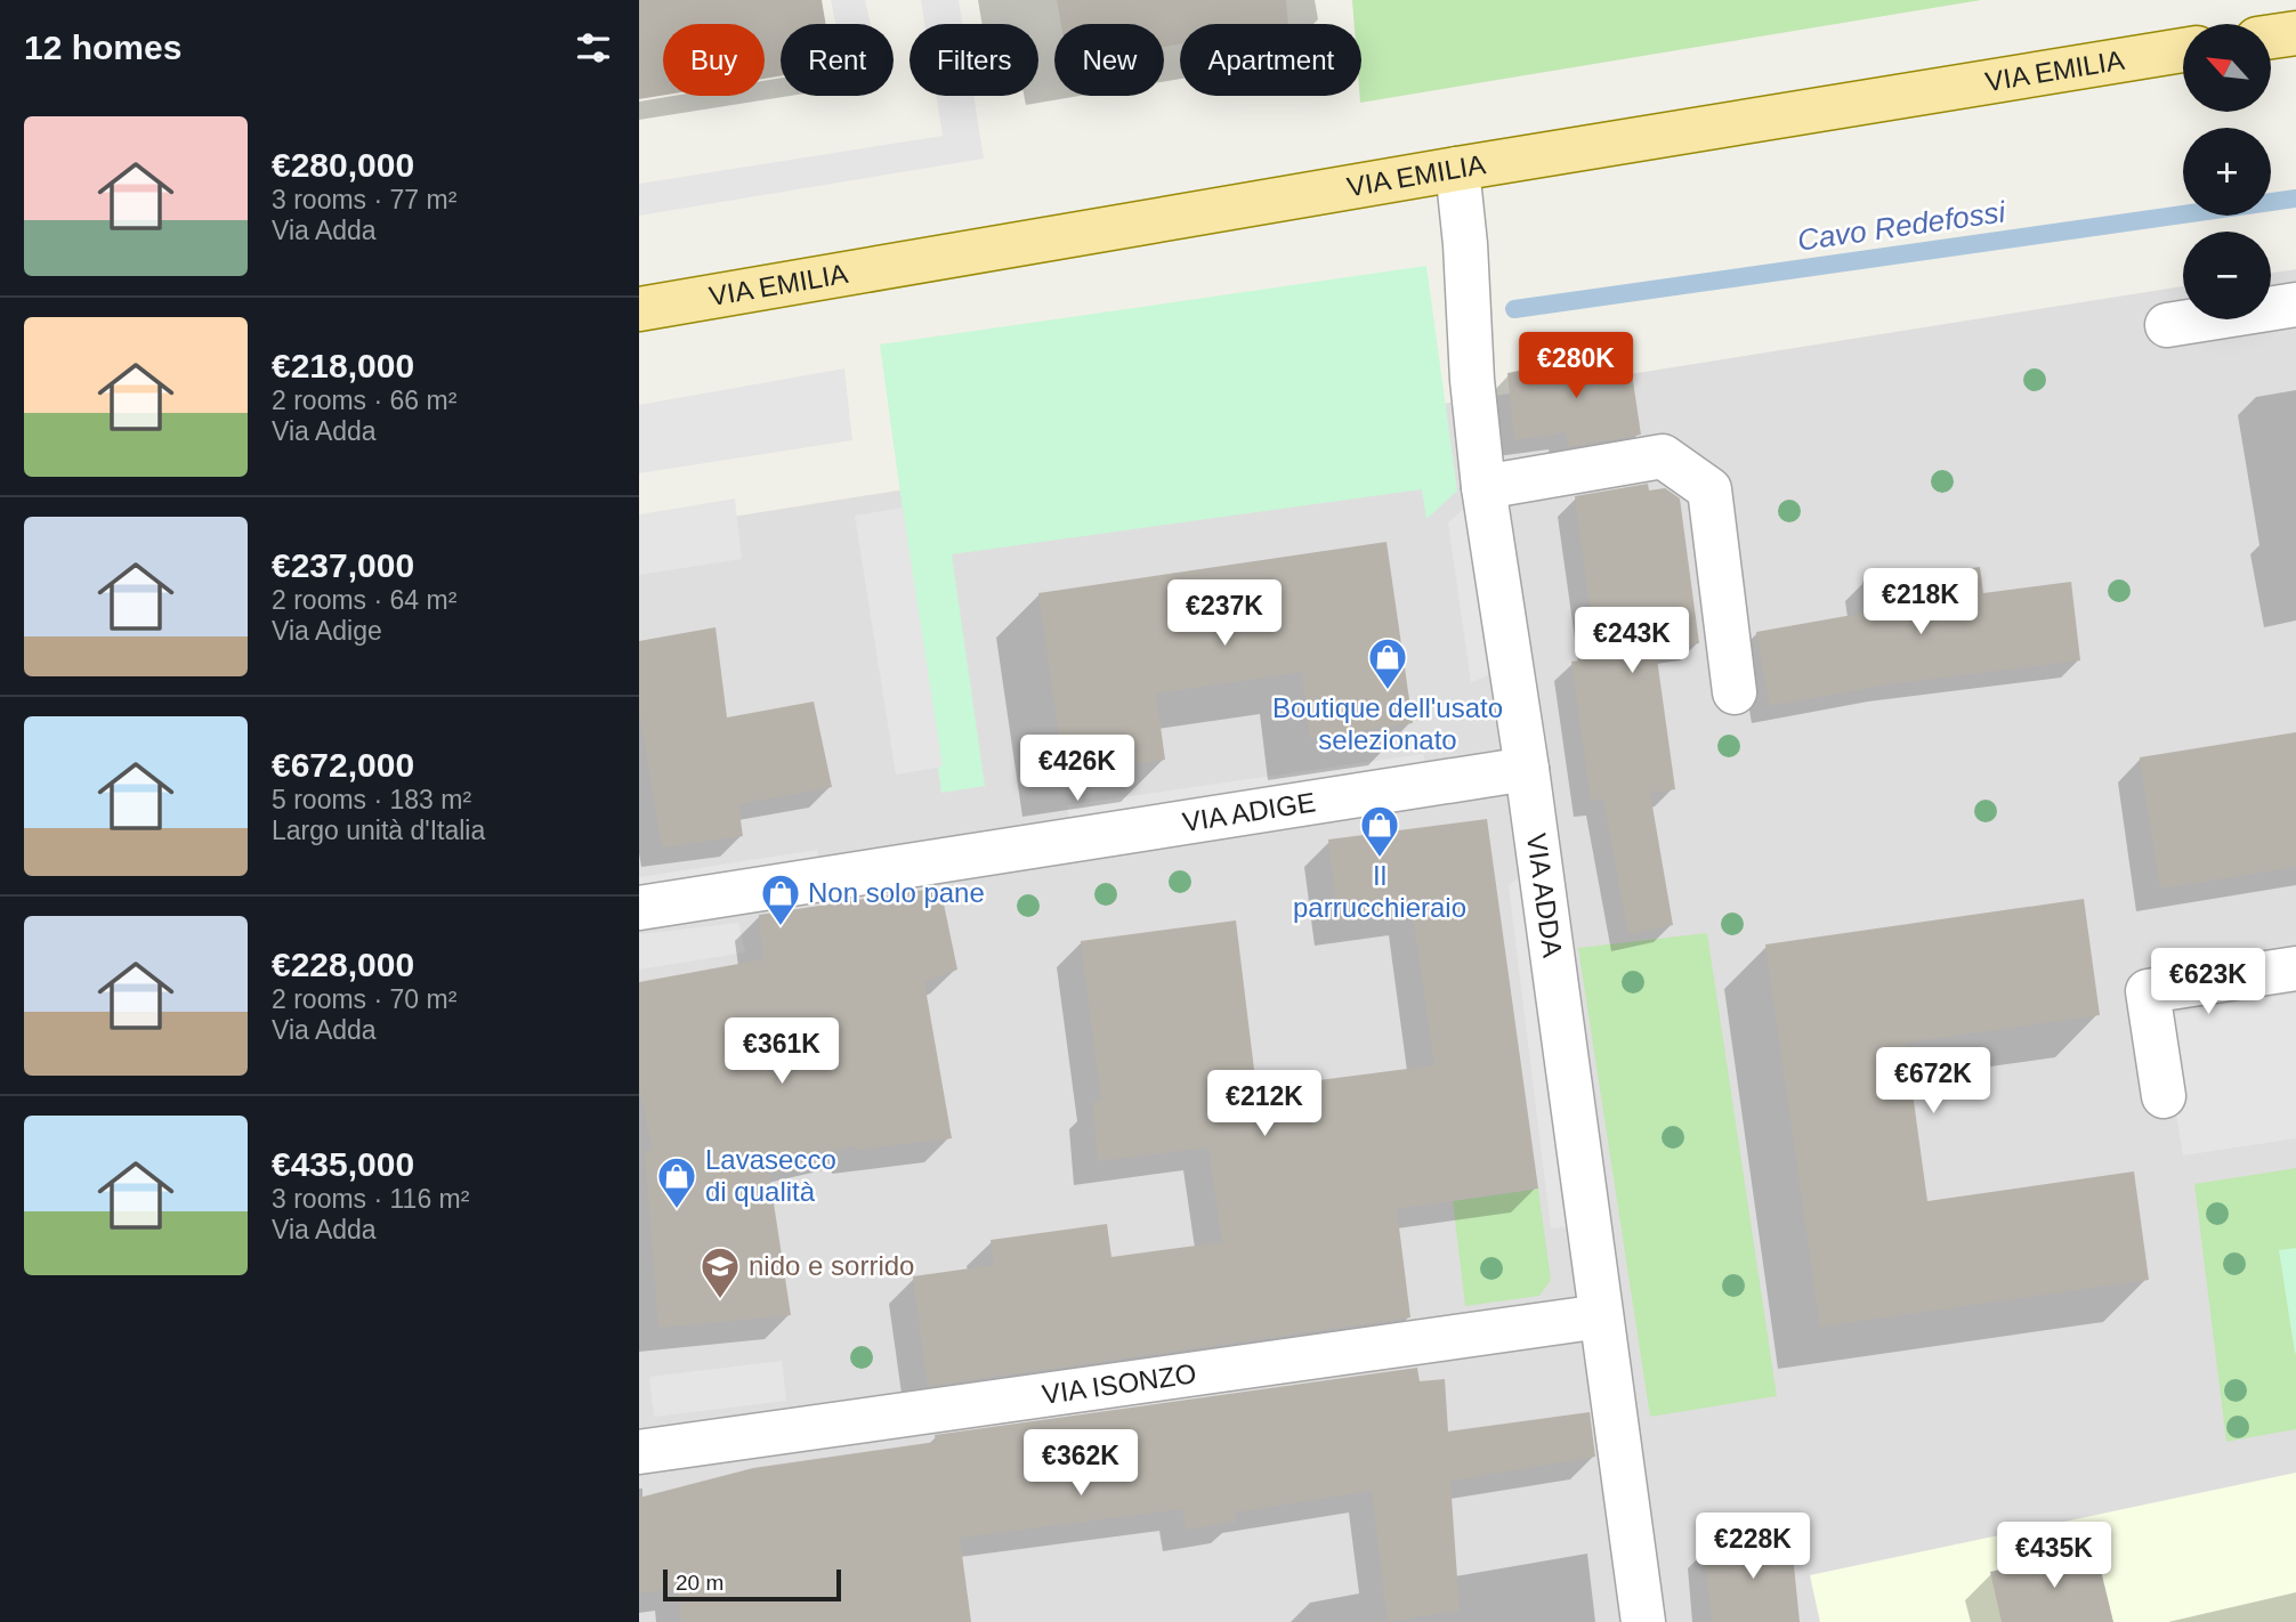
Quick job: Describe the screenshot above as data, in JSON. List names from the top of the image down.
{
  "streets": {
    "main road": ["VIA EMILIA"],
    "street": ["VIA ADIGE", "VIA ADDA", "VIA ISONZO"]
  },
  "crossings": [
    ["VIA EMILIA", "VIA ADDA"],
    ["VIA ADIGE", "VIA ADDA"],
    ["VIA ADDA", "VIA ISONZO"]
  ],
  "water": ["Cavo Redefossi"],
  "places": {
    "shop": [
      "Boutique dell'usato selezionato",
      "Il parrucchieraio",
      "Non solo pane",
      "Lavasecco di qualità"
    ],
    "school or university": ["nido e sorrido"]
  },
  "scale_bar": "20 m",
  "north": "top left",
  "page": {
    "heading": "12 homes",
    "map_buttons": ["+", "−"],
    "chip": [
      "Buy",
      "Rent",
      "Filters",
      "New",
      "Apartment"
    ],
    "list": [
      {
        "name": "€280,000",
        "note": "3 rooms · 77 m² · Via Adda"
      },
      {
        "name": "€218,000",
        "note": "2 rooms · 66 m² · Via Adda"
      },
      {
        "name": "€237,000",
        "note": "2 rooms · 64 m² · Via Adige"
      },
      {
        "name": "€672,000",
        "note": "5 rooms · 183 m² · Largo unità d'Italia"
      },
      {
        "name": "€228,000",
        "note": "2 rooms · 70 m² · Via Adda"
      },
      {
        "name": "€435,000",
        "note": "3 rooms · 116 m² · Via Adda"
      }
    ],
    "price": [
      "€280K",
      "€218K",
      "€237K",
      "€243K",
      "€426K",
      "€623K",
      "€361K",
      "€672K",
      "€212K",
      "€362K",
      "€228K",
      "€435K"
    ],
    "scale": "20 m"
  }
}
